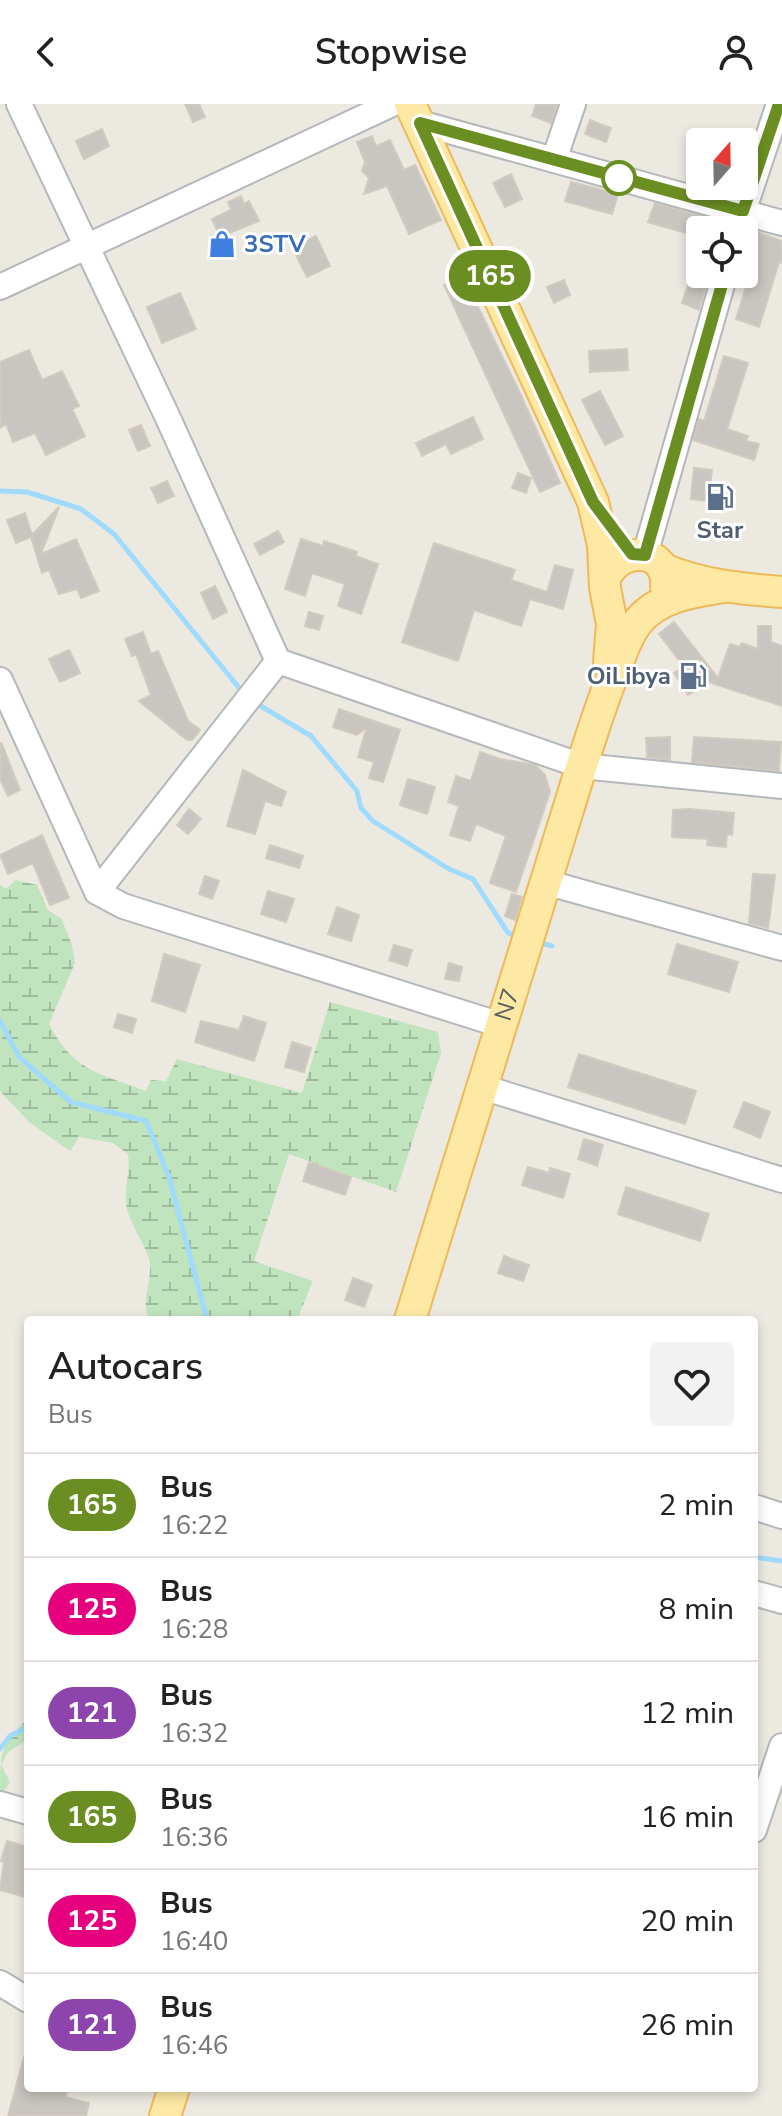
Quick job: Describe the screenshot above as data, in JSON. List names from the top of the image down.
{
  "streets": {
    "main road": ["N7"]
  },
  "places": {
    "shop": ["3STV"],
    "fuel station": ["Star", "OiLibya"]
  },
  "lines": ["bus line 165"],
  "north": "top",
  "page": {
    "header": "Stopwise",
    "on_map": "165",
    "heading": ["Autocars", "Bus"],
    "list": [
      {
        "mark": "165",
        "name": "Bus",
        "note": "16:22",
        "value": "2 min"
      },
      {
        "mark": "125",
        "name": "Bus",
        "note": "16:28",
        "value": "8 min"
      },
      {
        "mark": "121",
        "name": "Bus",
        "note": "16:32",
        "value": "12 min"
      },
      {
        "mark": "165",
        "name": "Bus",
        "note": "16:36",
        "value": "16 min"
      },
      {
        "mark": "125",
        "name": "Bus",
        "note": "16:40",
        "value": "20 min"
      },
      {
        "mark": "121",
        "name": "Bus",
        "note": "16:46",
        "value": "26 min"
      }
    ]
  }
}
